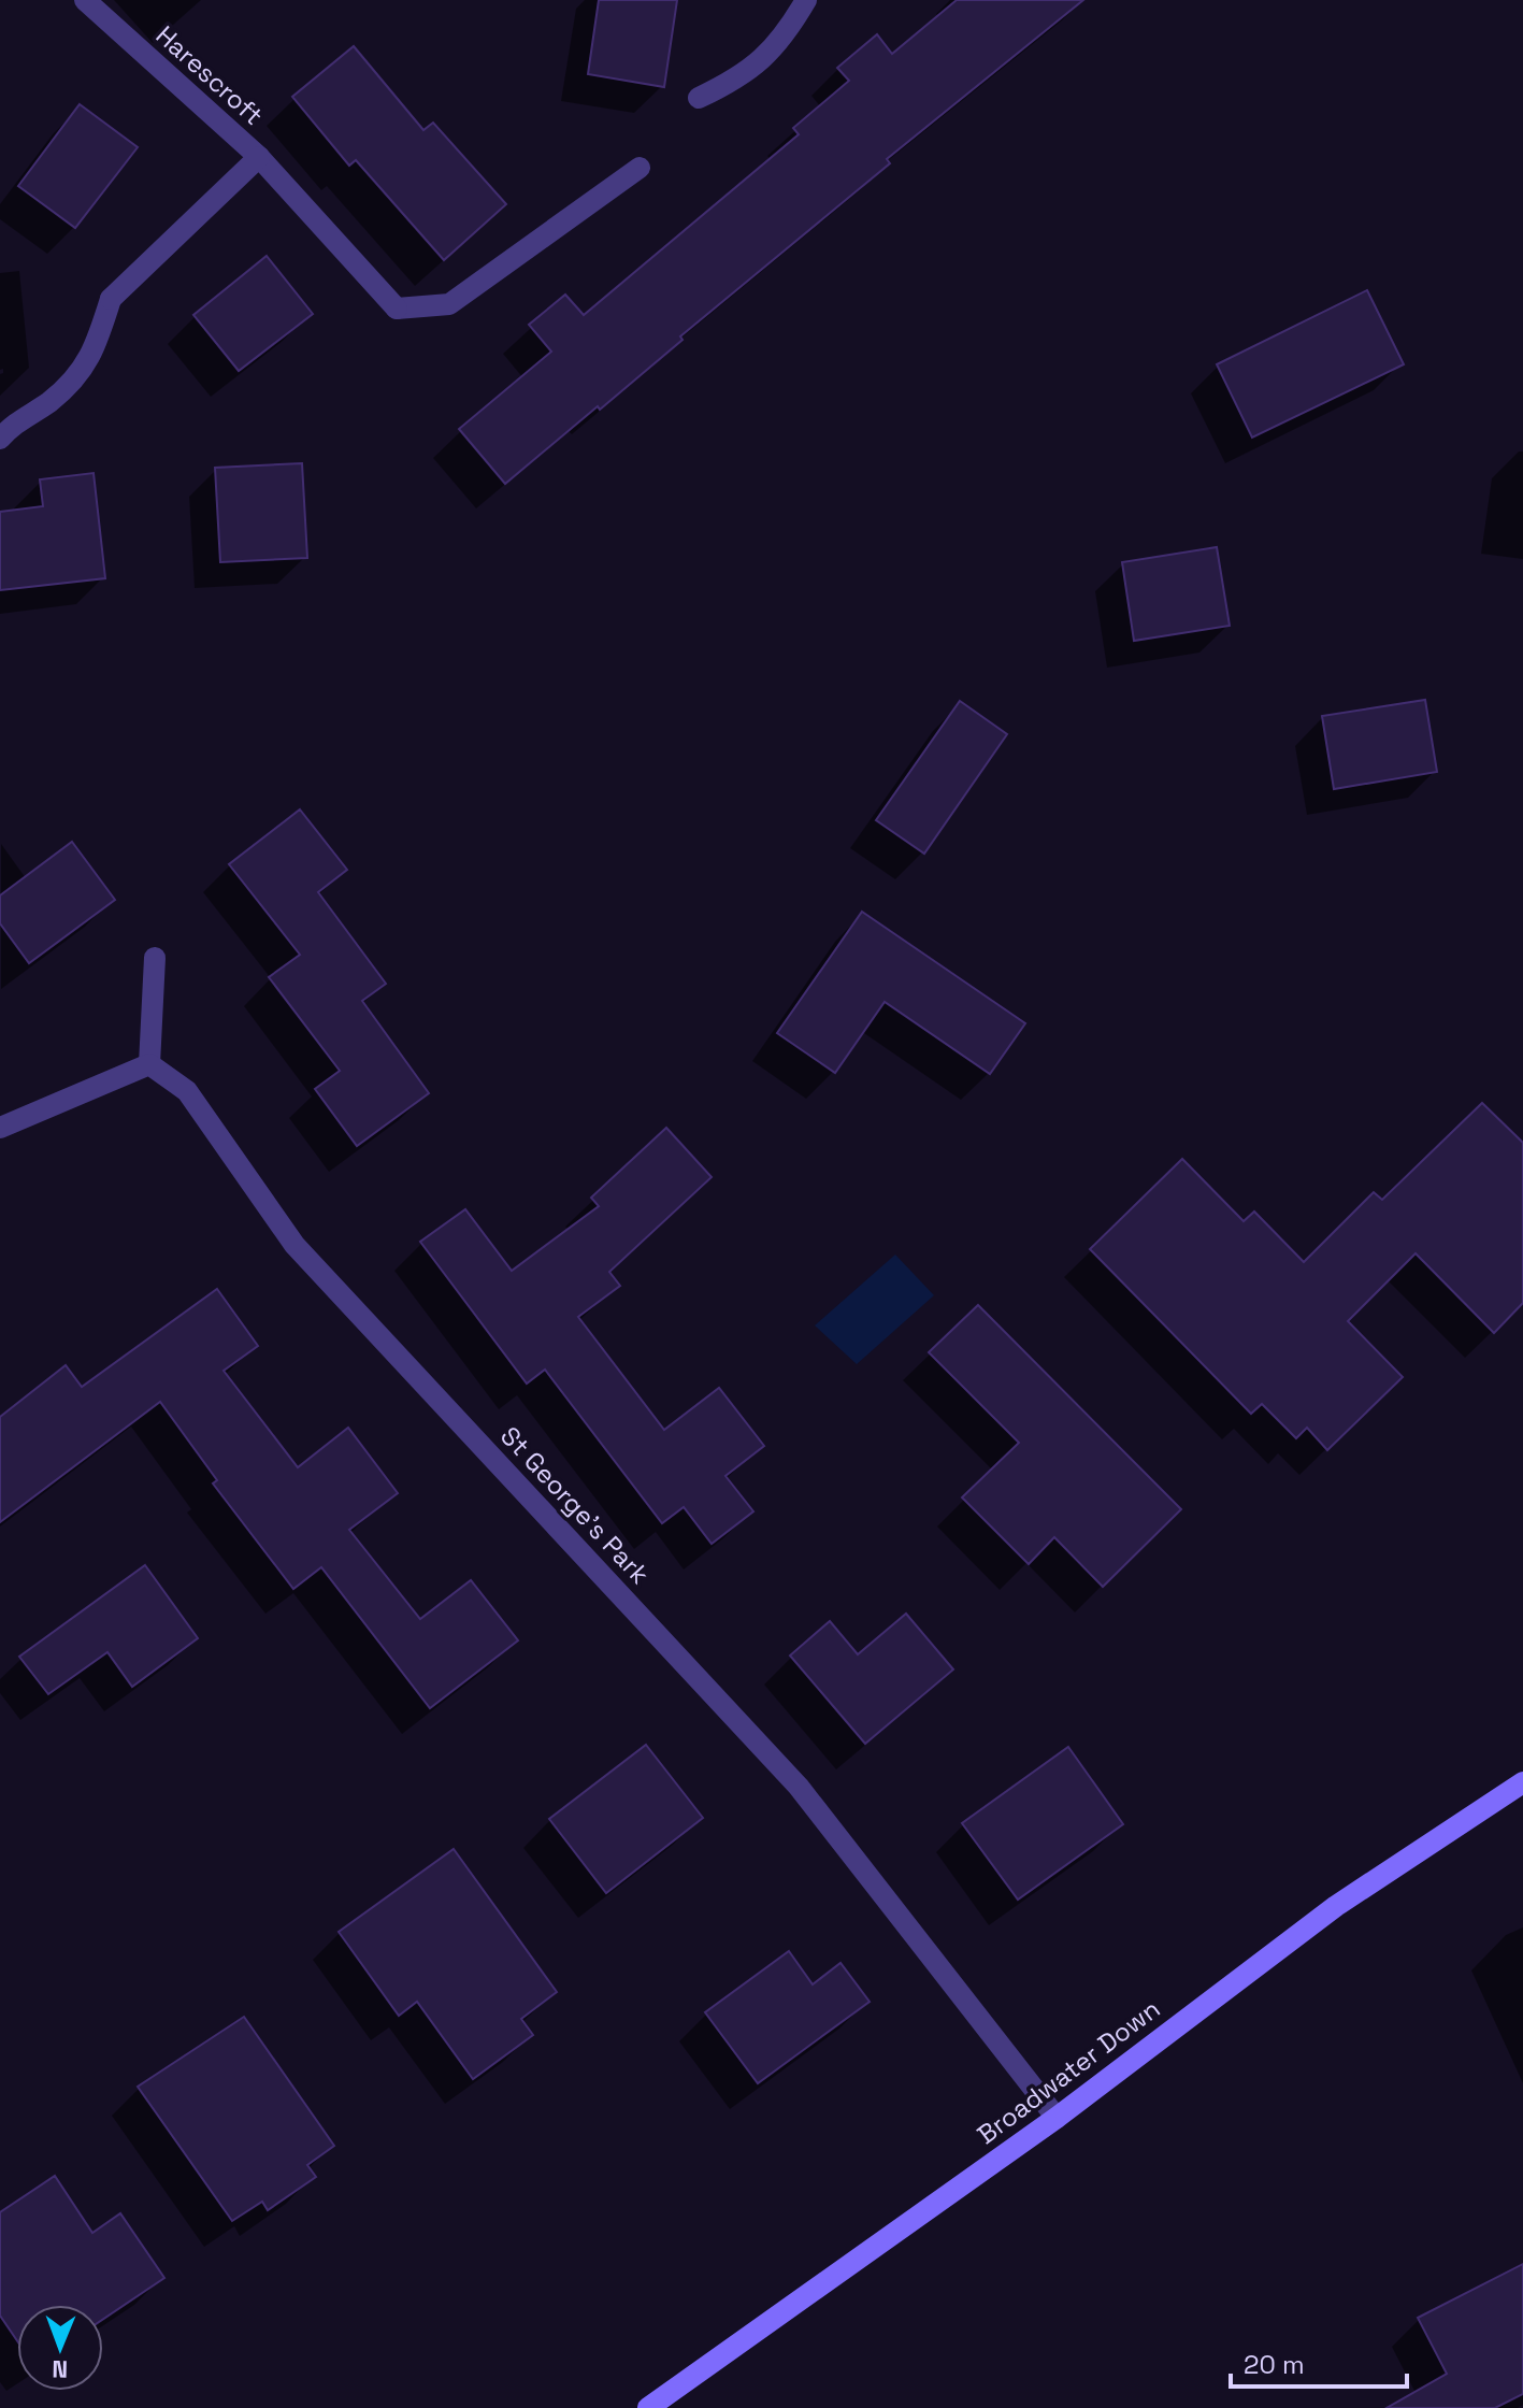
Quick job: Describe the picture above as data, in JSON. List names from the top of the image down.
{
  "streets": {
    "street": ["Harescroft", "St George's Park", "Broadwater Down"]
  },
  "crossings": [
    ["St George's Park", "Broadwater Down"]
  ],
  "scale_bar": "20 m",
  "north": "bottom"
}
